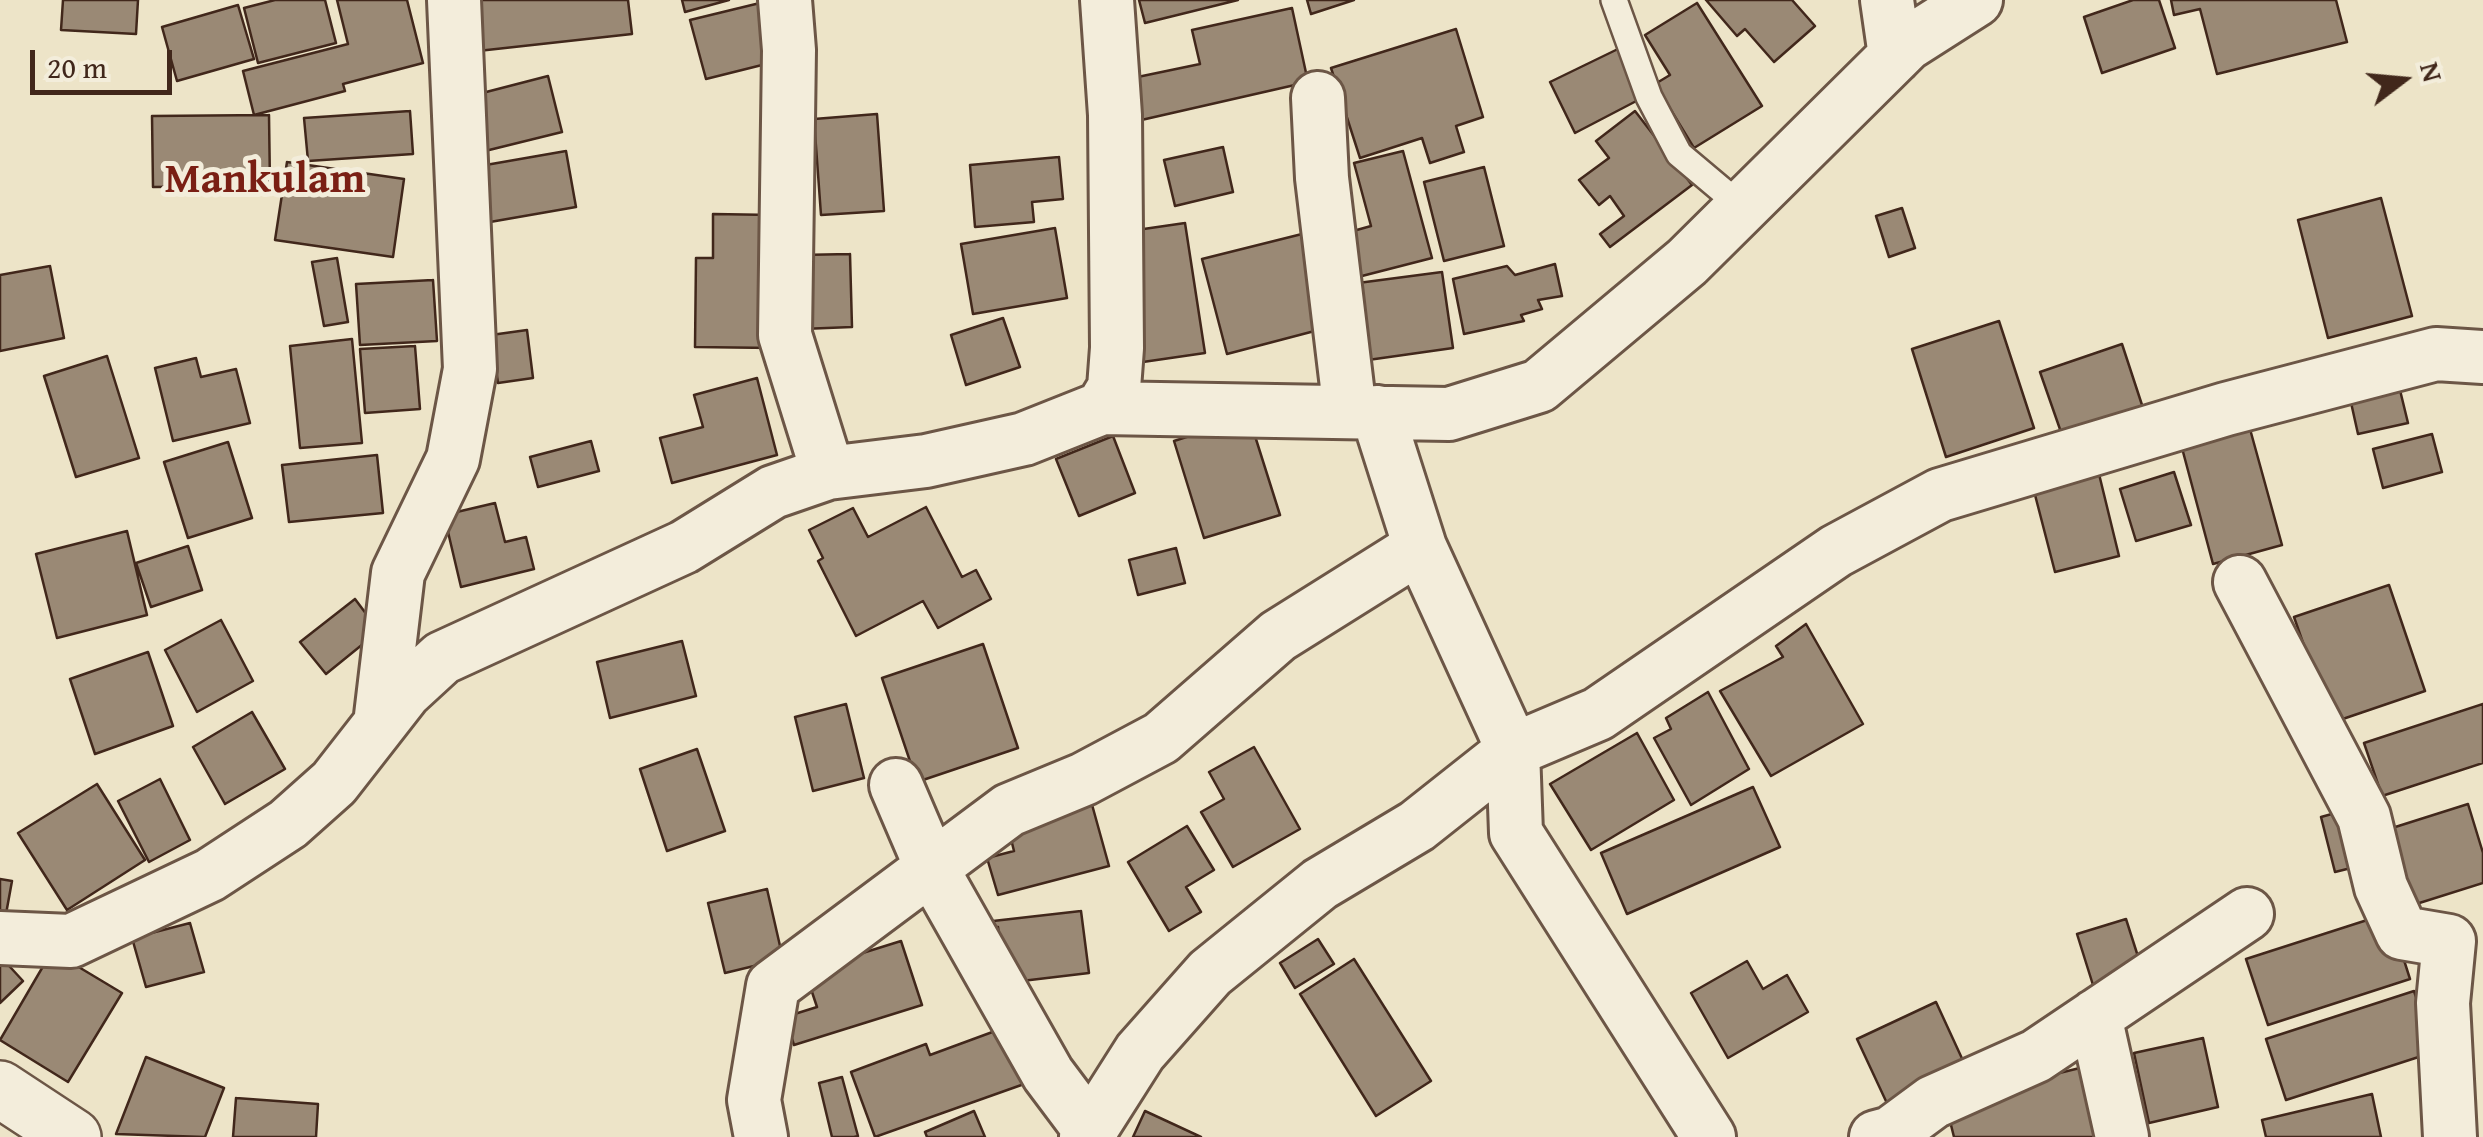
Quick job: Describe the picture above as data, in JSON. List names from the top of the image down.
{
  "districts": ["Mankulam"],
  "scale_bar": "20 m",
  "north": "right"
}
